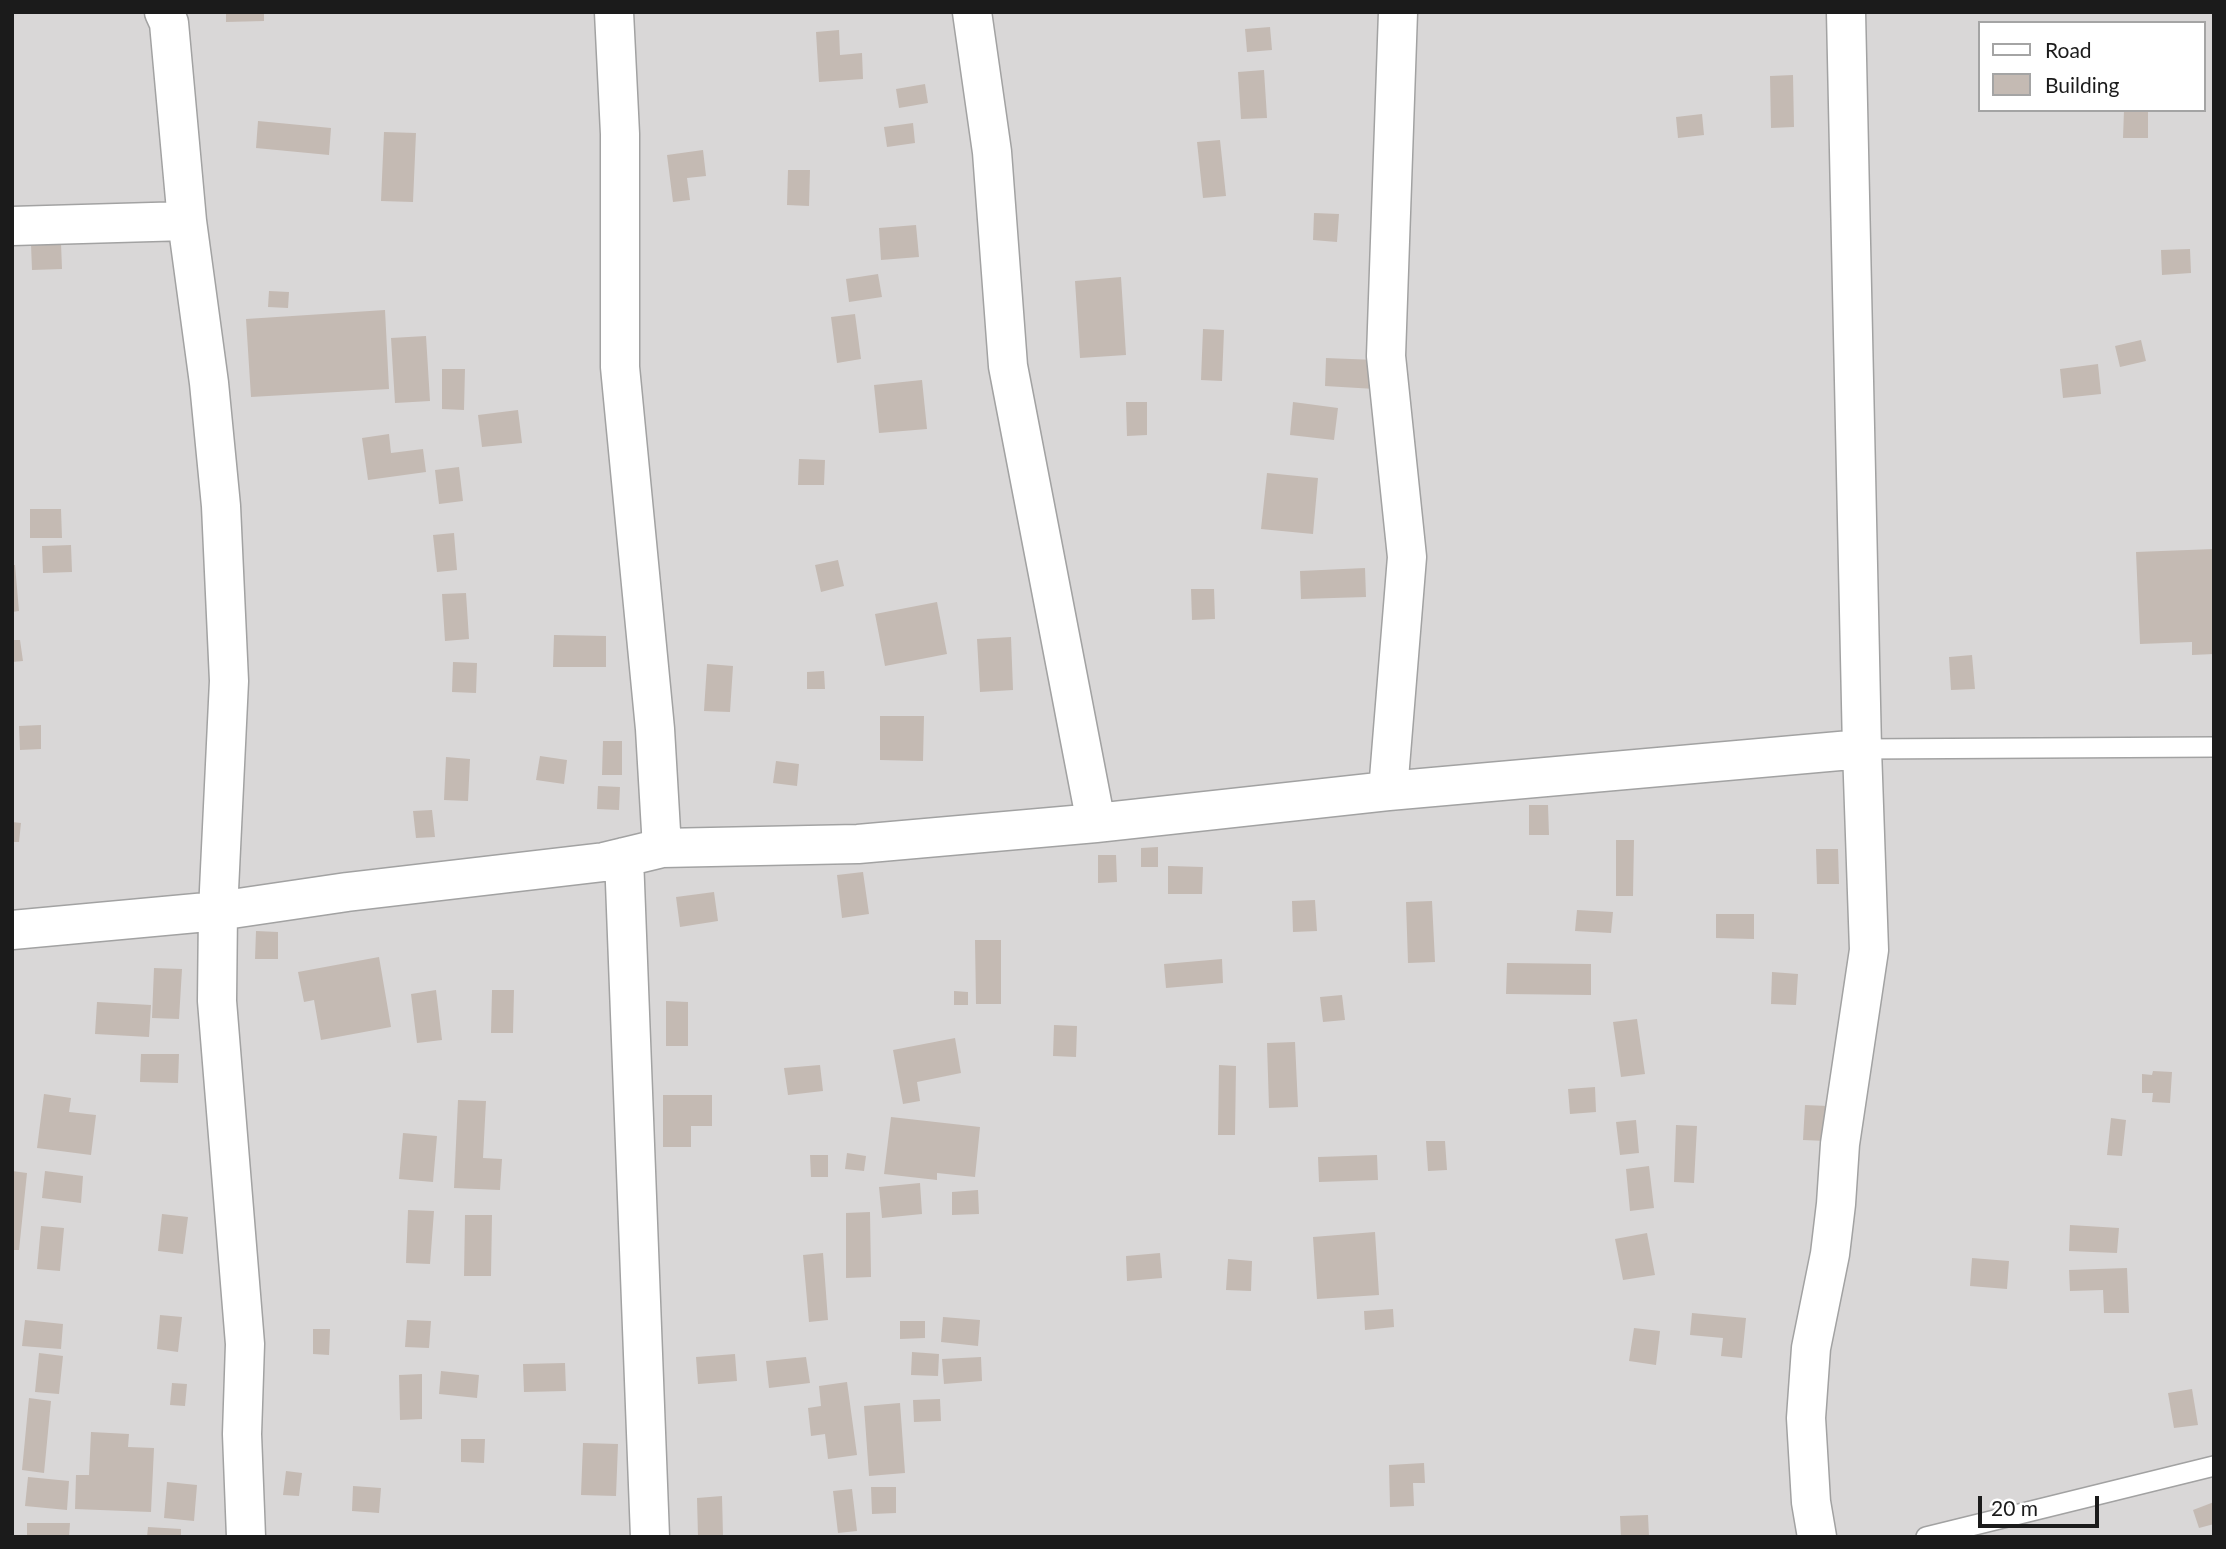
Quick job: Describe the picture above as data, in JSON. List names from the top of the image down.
{
  "legend": ["Road", "Building"],
  "scale_bar": "20 m"
}
